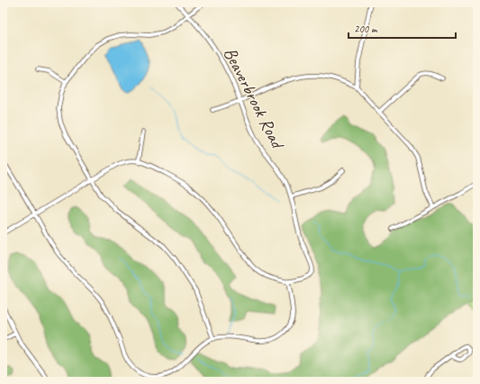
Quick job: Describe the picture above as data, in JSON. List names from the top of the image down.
{
  "streets": {
    "street": ["Beaverbrook Road"]
  },
  "scale_bar": "200 m"
}
